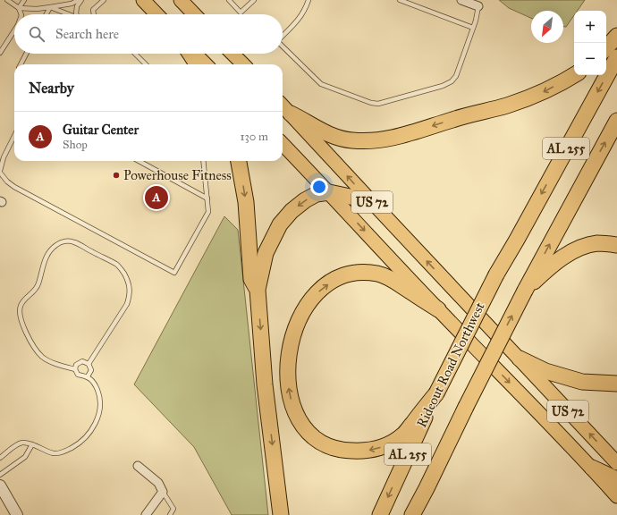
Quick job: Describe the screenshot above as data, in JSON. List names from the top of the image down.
{
  "streets": {
    "highway": ["AL 255", "US 72", "Rideout Road Northwest"]
  },
  "places": ["Powerhouse Fitness"],
  "north": "bottom left",
  "page": {
    "map_buttons": ["+", "−"],
    "search": "Search here",
    "heading": "Nearby",
    "list": [
      {
        "mark": "A",
        "name": "Guitar Center",
        "note": "Shop",
        "value": "130 m"
      }
    ],
    "pins": "A"
  }
}
